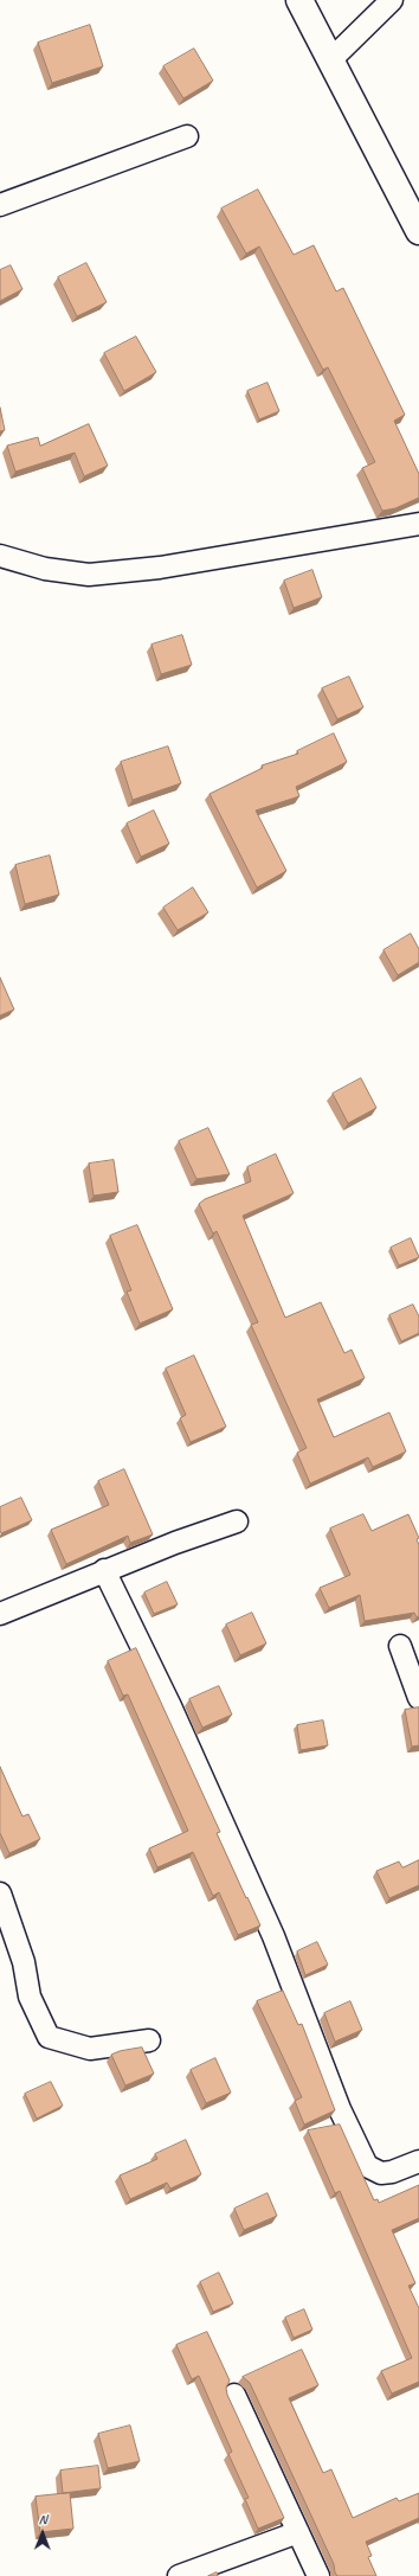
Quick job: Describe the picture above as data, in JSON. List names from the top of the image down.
{
  "north": "top"
}
